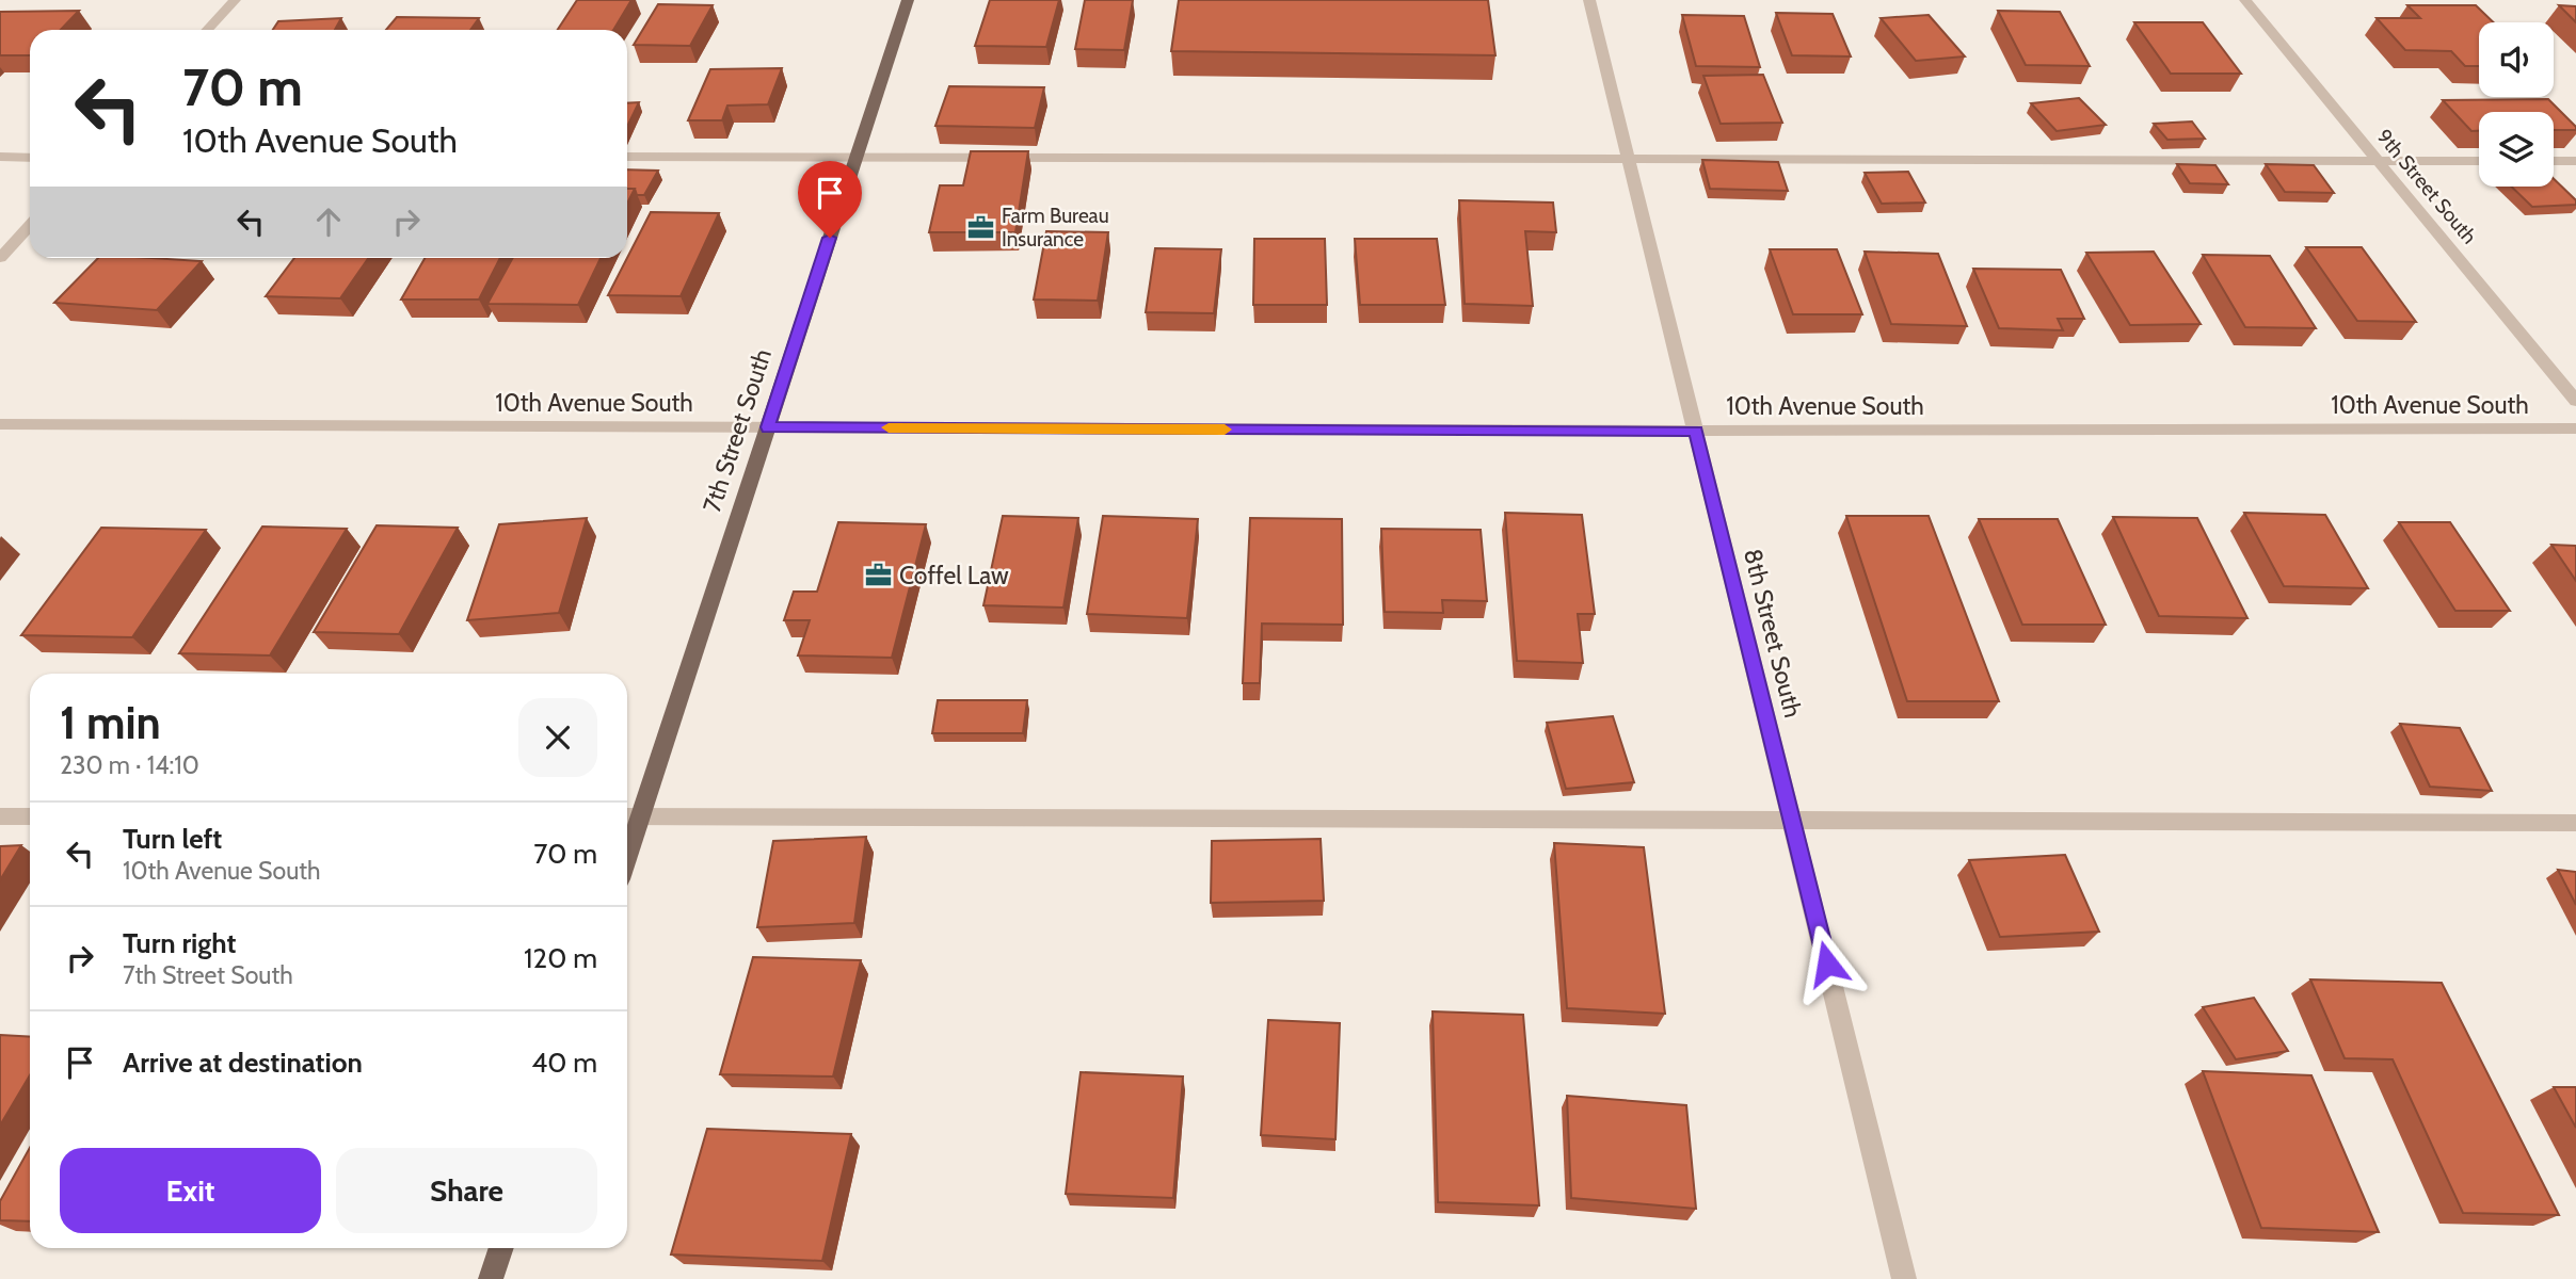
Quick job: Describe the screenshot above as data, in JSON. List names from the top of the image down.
{
  "streets": {
    "main road": ["7th Street South"],
    "street": ["9th Street South", "10th Avenue South", "8th Street South"]
  },
  "crossings": [
    ["10th Avenue South", "7th Street South"],
    ["10th Avenue South", "8th Street South"]
  ],
  "places": {
    "office": ["Farm Bureau Insurance", "Coffel Law"]
  },
  "page": {
    "turn": ["70 m", "10th Avenue South"],
    "heading": ["1 min", "230 m · 14:10"],
    "list": [
      {
        "name": "Turn left",
        "note": "10th Avenue South",
        "value": "70 m"
      },
      {
        "name": "Turn right",
        "note": "7th Street South",
        "value": "120 m"
      },
      {
        "name": "Arrive at destination",
        "value": "40 m"
      }
    ],
    "buttons": ["Exit", "Share"]
  }
}
